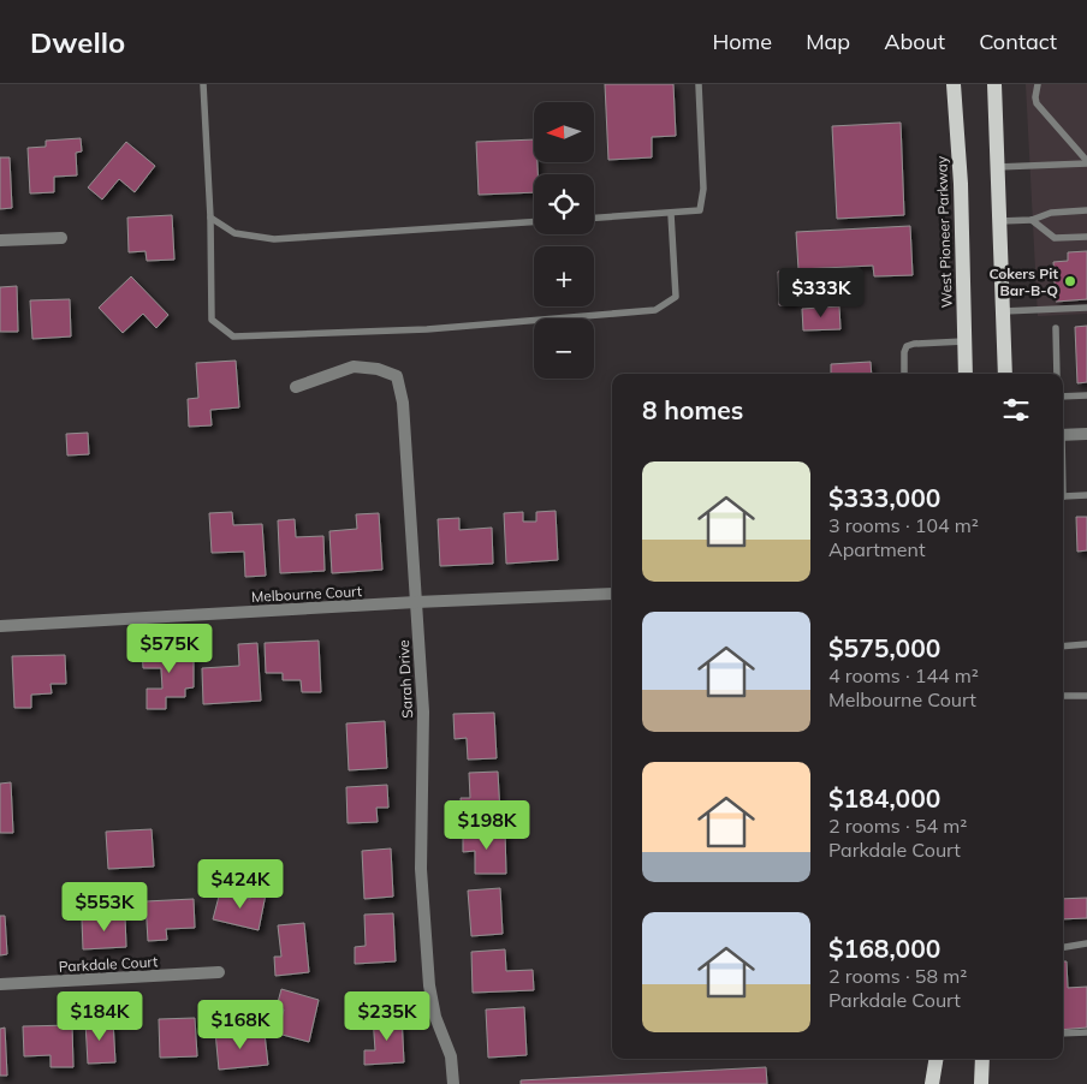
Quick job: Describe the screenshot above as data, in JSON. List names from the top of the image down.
{
  "streets": {
    "main road": ["West Pioneer Parkway"],
    "street": ["Melbourne Court", "Sarah Drive", "Parkdale Court"]
  },
  "crossings": [
    ["Melbourne Court", "Sarah Drive"]
  ],
  "places": ["Cokers Pit Bar-B-Q"],
  "north": "left",
  "page": {
    "header": "Dwello",
    "nav": [
      "Home",
      "Map",
      "About",
      "Contact"
    ],
    "map_buttons": ["+", "−"],
    "price": [
      "$333K",
      "$575K",
      "$198K",
      "$424K",
      "$553K",
      "$184K",
      "$235K",
      "$168K"
    ],
    "heading": "8 homes",
    "list": [
      {
        "name": "$333,000",
        "note": "3 rooms · 104 m² · Apartment"
      },
      {
        "name": "$575,000",
        "note": "4 rooms · 144 m² · Melbourne Court"
      },
      {
        "name": "$184,000",
        "note": "2 rooms · 54 m² · Parkdale Court"
      },
      {
        "name": "$168,000",
        "note": "2 rooms · 58 m² · Parkdale Court"
      }
    ]
  }
}
